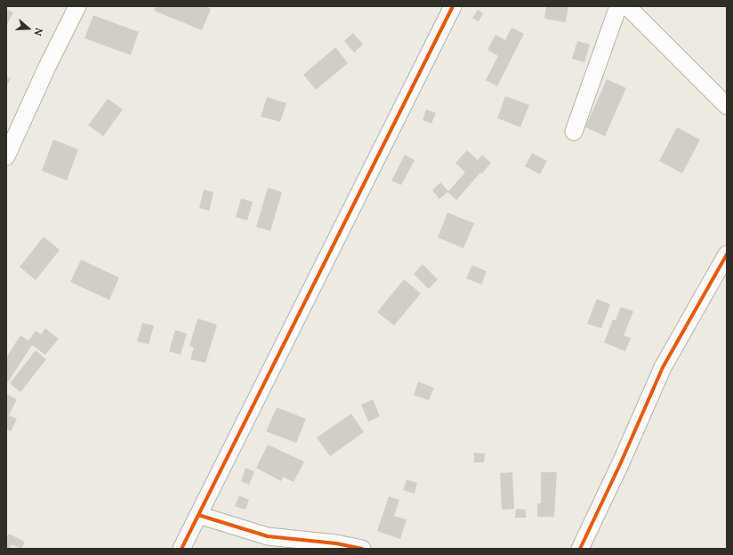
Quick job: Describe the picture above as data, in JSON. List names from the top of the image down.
{
  "north": "right"
}
